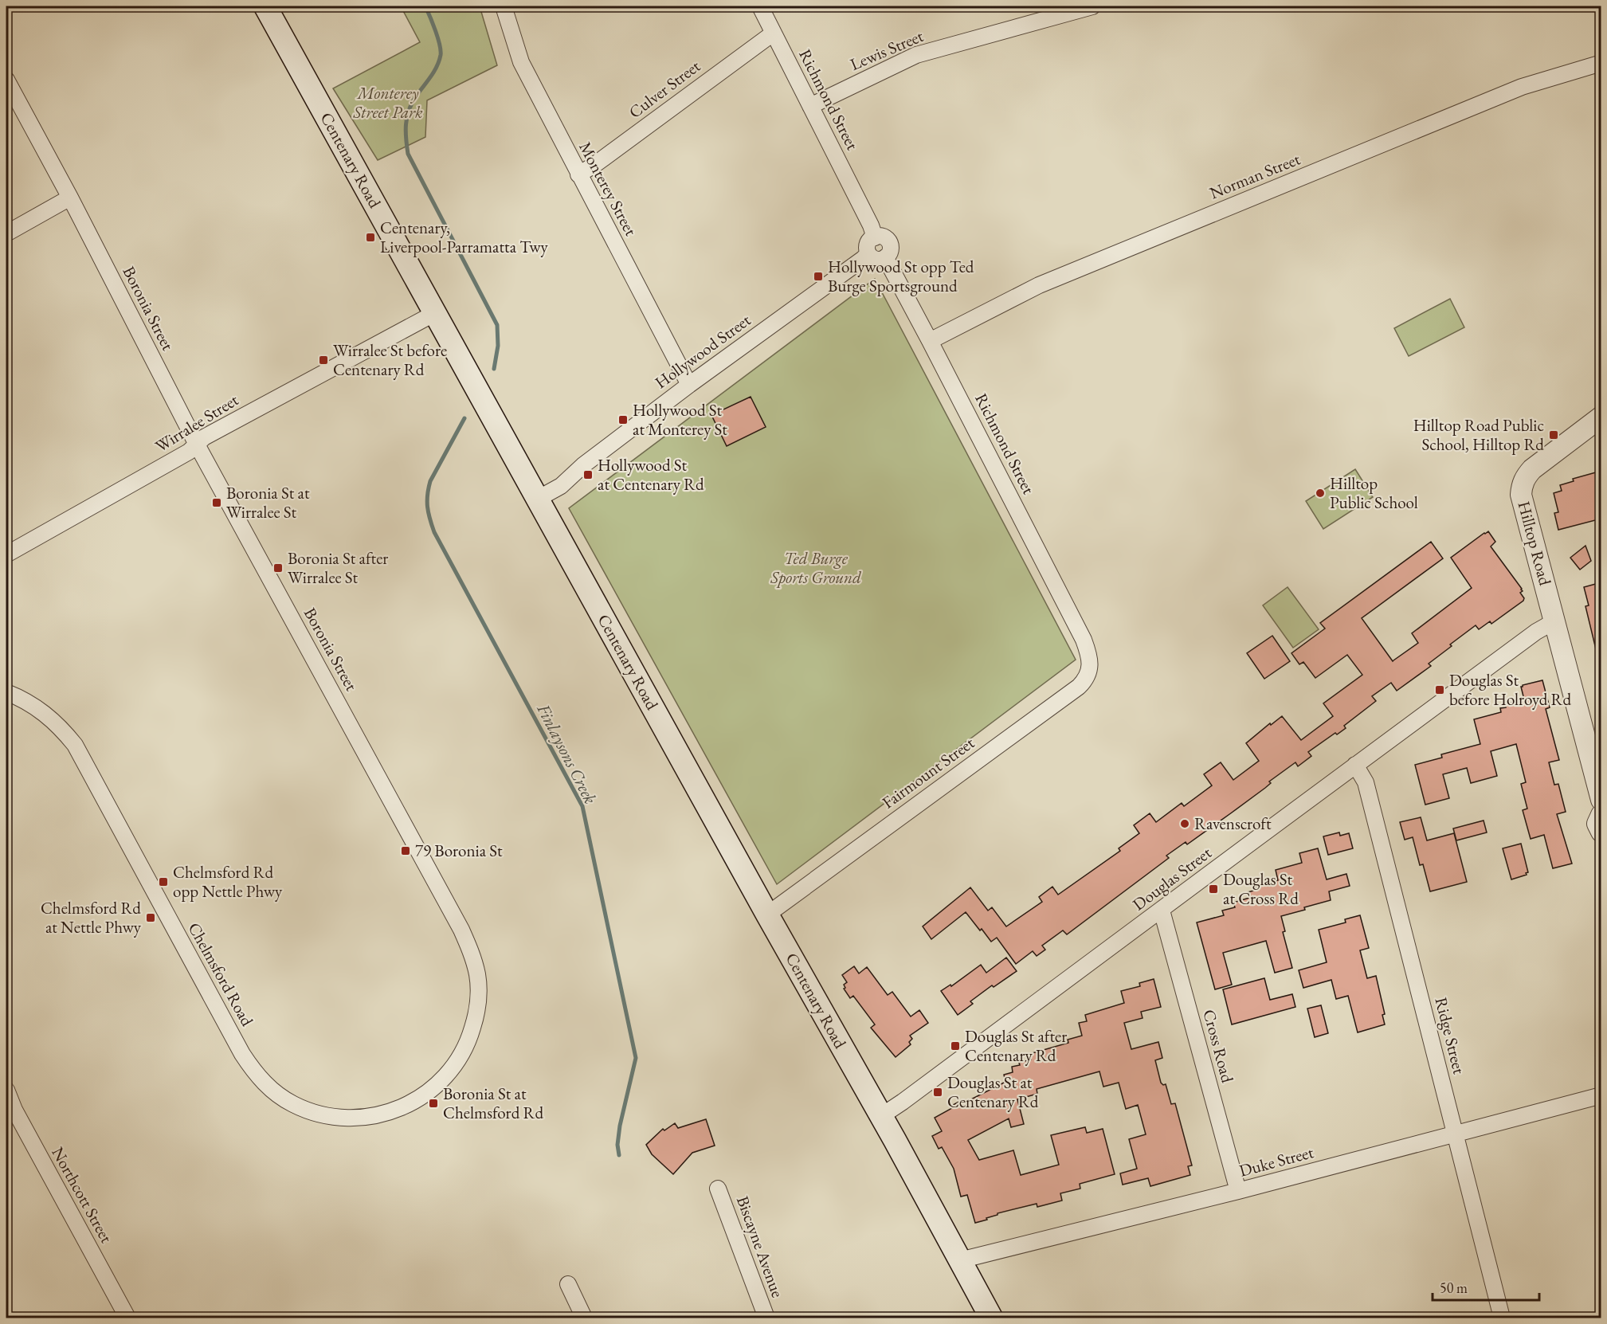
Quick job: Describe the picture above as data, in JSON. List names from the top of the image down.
{
  "streets": {
    "main road": ["Centenary Road"],
    "street": [
      "Lewis Street",
      "Culver Street",
      "Richmond Street",
      "Norman Street",
      "Monterey Street",
      "Boronia Street",
      "Hollywood Street",
      "Wirralee Street",
      "Hilltop Road",
      "Fairmount Street",
      "Douglas Street",
      "Chelmsford Road",
      "Ridge Street",
      "Cross Road",
      "Duke Street",
      "Northcott Street",
      "Biscayne Avenue"
    ]
  },
  "crossings": [
    ["Lewis Street", "Richmond Street"],
    ["Culver Street", "Richmond Street"],
    ["Culver Street", "Monterey Street"],
    ["Richmond Street", "Norman Street"],
    ["Richmond Street", "Hollywood Street"],
    ["Richmond Street", "Fairmount Street"],
    ["Centenary Road", "Hollywood Street"],
    ["Centenary Road", "Wirralee Street"],
    ["Centenary Road", "Fairmount Street"],
    ["Centenary Road", "Douglas Street"],
    ["Centenary Road", "Duke Street"],
    ["Monterey Street", "Hollywood Street"],
    ["Boronia Street", "Wirralee Street"],
    ["Boronia Street", "Chelmsford Road"],
    ["Hilltop Road", "Douglas Street"],
    ["Douglas Street", "Ridge Street"],
    ["Douglas Street", "Cross Road"],
    ["Ridge Street", "Duke Street"],
    ["Cross Road", "Duke Street"]
  ],
  "water": ["Finlaysons Creek"],
  "parks": ["Monterey Street Park", "Ted Burge Sports Ground"],
  "places": {
    "transit": [
      "Centenary, Liverpool-Parramatta Twy",
      "Hollywood St opp Ted Burge Sportsground",
      "Wirralee St before Centenary Rd",
      "Hollywood St at Monterey St",
      "Hilltop Road Public School, Hilltop Rd",
      "Hollywood St at Centenary Rd",
      "Boronia St at Wirralee St",
      "Boronia St after Wirralee St",
      "Douglas St before Holroyd Rd",
      "79 Boronia St",
      "Chelmsford Rd opp Nettle Phwy",
      "Douglas St at Cross Rd",
      "Chelmsford Rd at Nettle Phwy",
      "Douglas St after Centenary Rd",
      "Douglas St at Centenary Rd",
      "Boronia St at Chelmsford Rd"
    ],
    "other": ["Hilltop Public School", "Ravenscroft"]
  },
  "scale_bar": "50 m"
}
